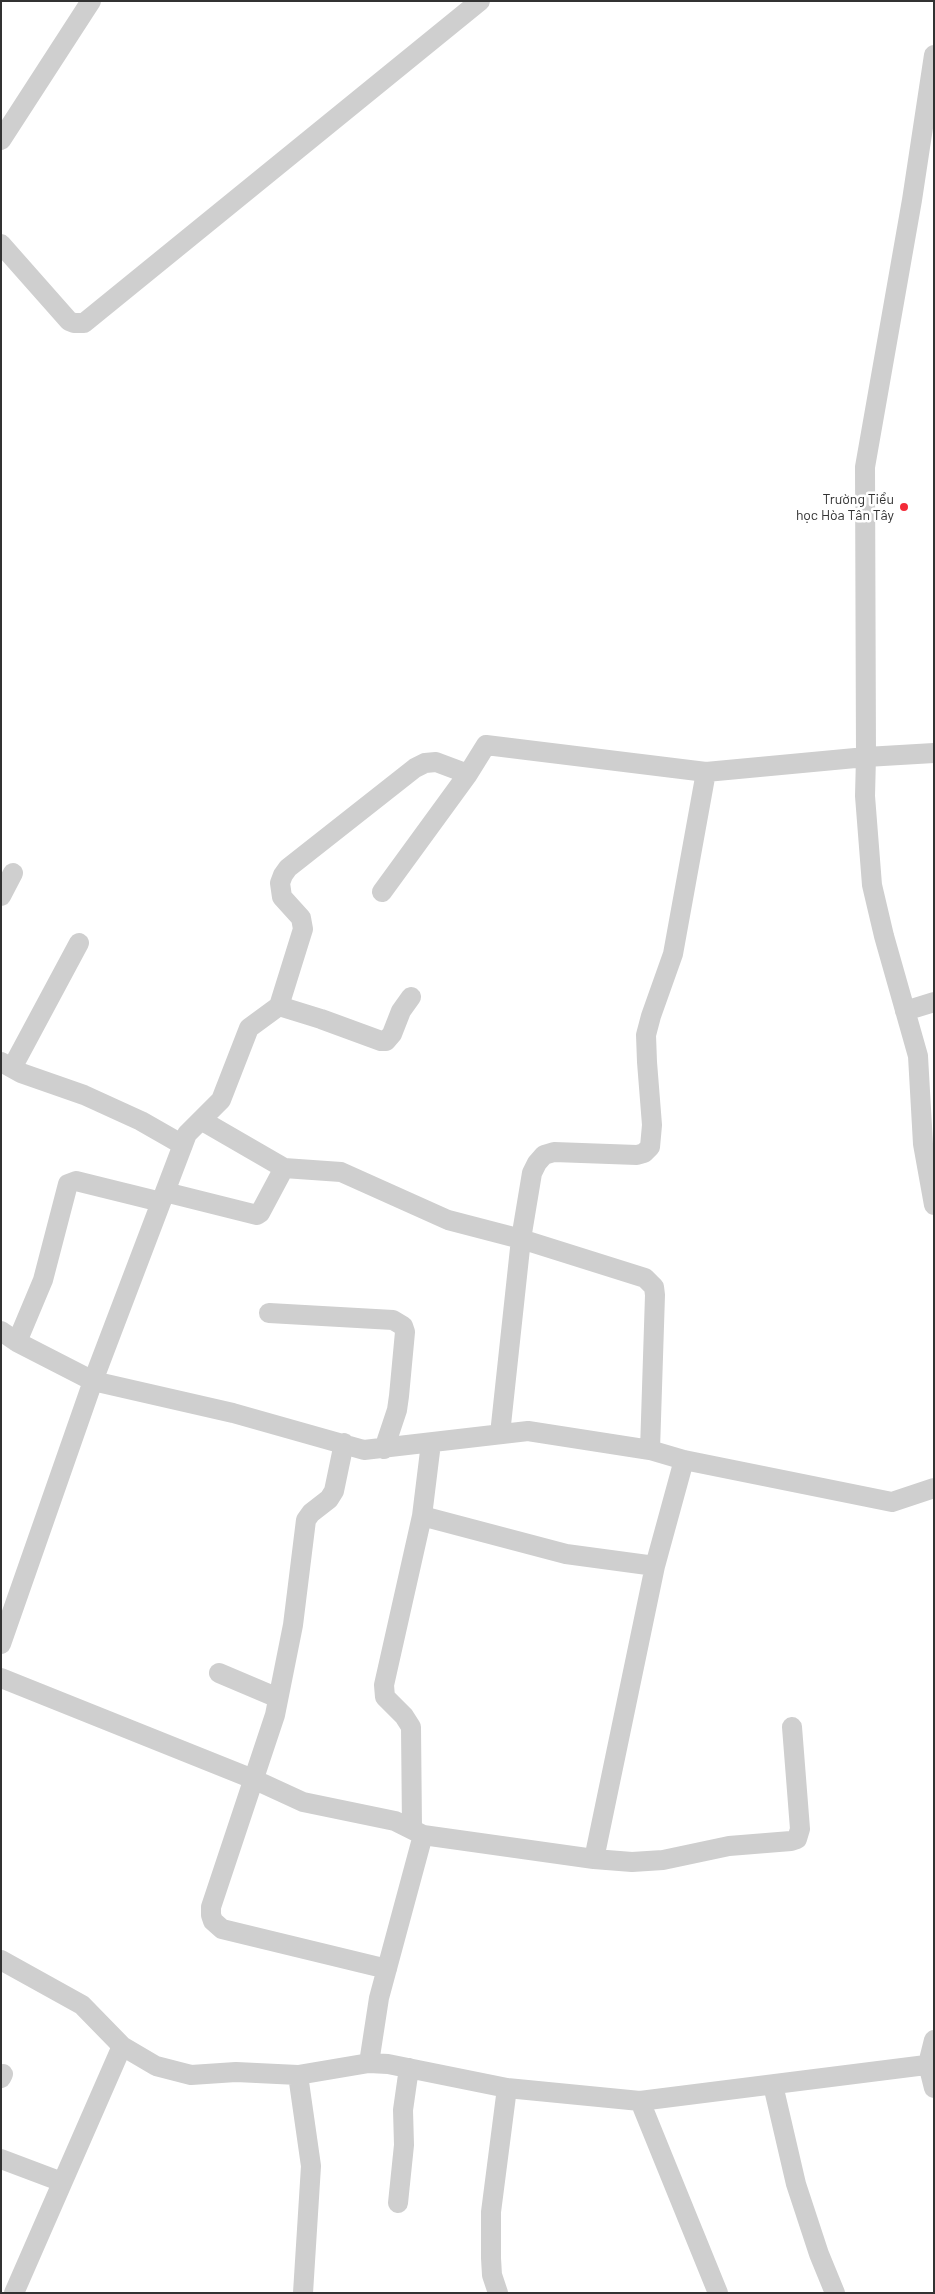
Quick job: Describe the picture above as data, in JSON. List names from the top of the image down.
{
  "places": ["Trường Tiểu học Hòa Tân Tây"]
}
